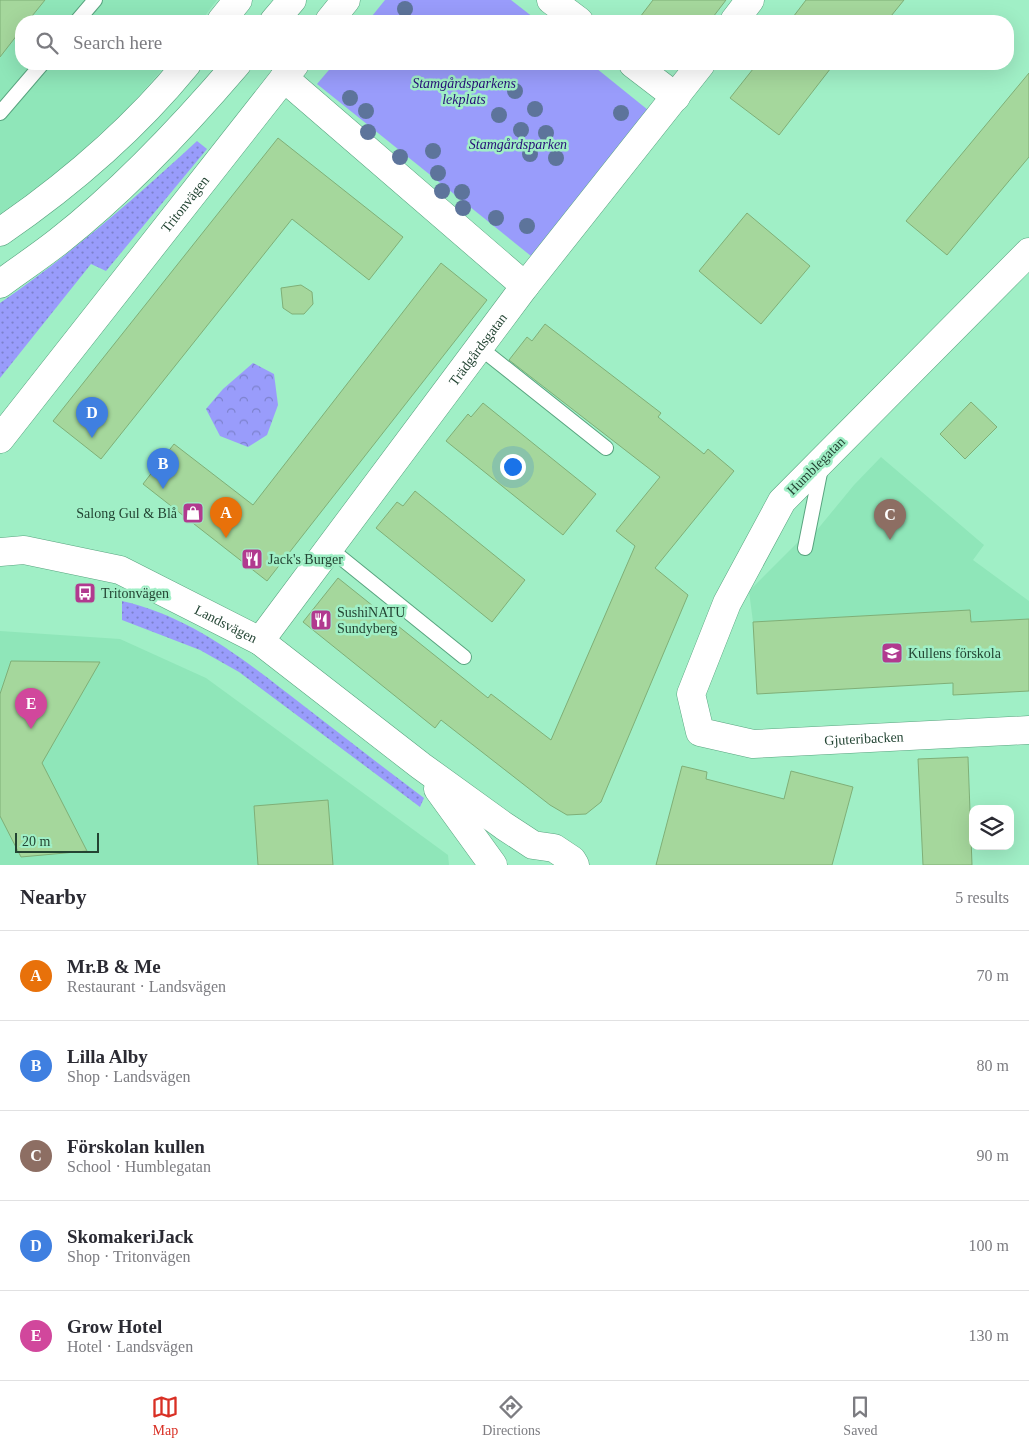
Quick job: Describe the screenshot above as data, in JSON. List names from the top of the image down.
{
  "streets": {
    "street": [
      "Tritonvägen",
      "Trädgårdsgatan",
      "Humblegatan",
      "Landsvägen",
      "Gjuteribacken"
    ]
  },
  "crossings": [
    ["Trädgårdsgatan", "Landsvägen"],
    ["Humblegatan", "Gjuteribacken"]
  ],
  "parks": ["Stamgårdsparkens lekplats", "Stamgårdsparken"],
  "places": {
    "shop": ["Salong Gul & Blå"],
    "restaurant": ["Jack's Burger", "SushiNATU Sundyberg"],
    "bus stop": ["Tritonvägen"],
    "school or university": ["Kullens förskola"]
  },
  "scale_bar": "20 m",
  "page": {
    "search": "Search here",
    "pins": [
      "D",
      "B",
      "A",
      "C",
      "E"
    ],
    "scale": "20 m",
    "heading": ["Nearby", "5 results"],
    "list": [
      {
        "mark": "A",
        "name": "Mr.B & Me",
        "note": "Restaurant · Landsvägen",
        "value": "70 m"
      },
      {
        "mark": "B",
        "name": "Lilla Alby",
        "note": "Shop · Landsvägen",
        "value": "80 m"
      },
      {
        "mark": "C",
        "name": "Förskolan kullen",
        "note": "School · Humblegatan",
        "value": "90 m"
      },
      {
        "mark": "D",
        "name": "SkomakeriJack",
        "note": "Shop · Tritonvägen",
        "value": "100 m"
      },
      {
        "mark": "E",
        "name": "Grow Hotel",
        "note": "Hotel · Landsvägen",
        "value": "130 m"
      }
    ],
    "nav": ["Map", "Directions", "Saved"]
  }
}
